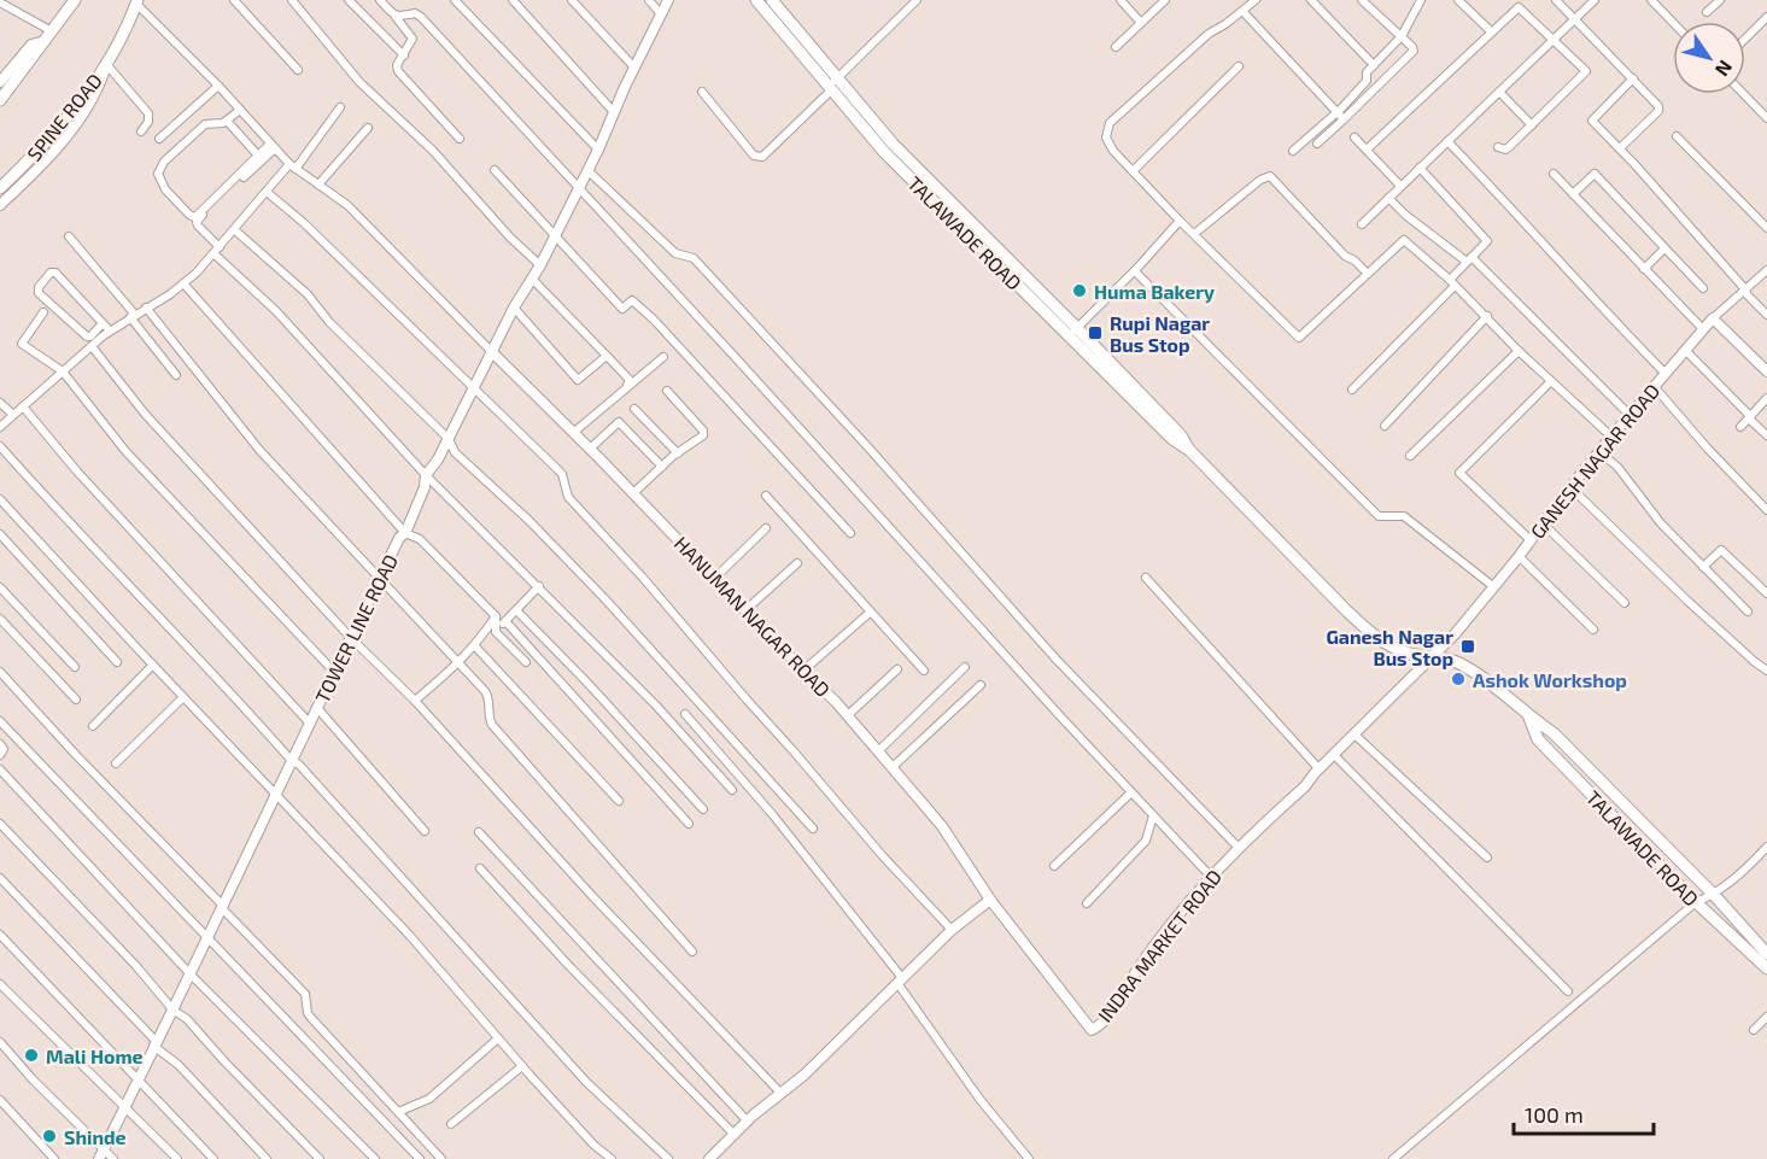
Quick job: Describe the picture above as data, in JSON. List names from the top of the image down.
{
  "streets": {
    "main road": ["SPINE ROAD", "TALAWADE ROAD"],
    "street": [
      "GANESH NAGAR ROAD",
      "HANUMAN NAGAR ROAD",
      "TOWER LINE ROAD",
      "INDRA MARKET ROAD"
    ]
  },
  "crossings": [
    ["TALAWADE ROAD", "GANESH NAGAR ROAD"],
    ["TALAWADE ROAD", "INDRA MARKET ROAD"],
    ["GANESH NAGAR ROAD", "INDRA MARKET ROAD"],
    ["HANUMAN NAGAR ROAD", "TOWER LINE ROAD"],
    ["HANUMAN NAGAR ROAD", "INDRA MARKET ROAD"]
  ],
  "places": {
    "other": [
      "Huma Bakery",
      "Ashok Workshop",
      "Mali Home",
      "Shinde"
    ],
    "transit": ["Rupi Nagar Bus Stop", "Ganesh Nagar Bus Stop"]
  },
  "scale_bar": "100 m",
  "north": "bottom right"
}
